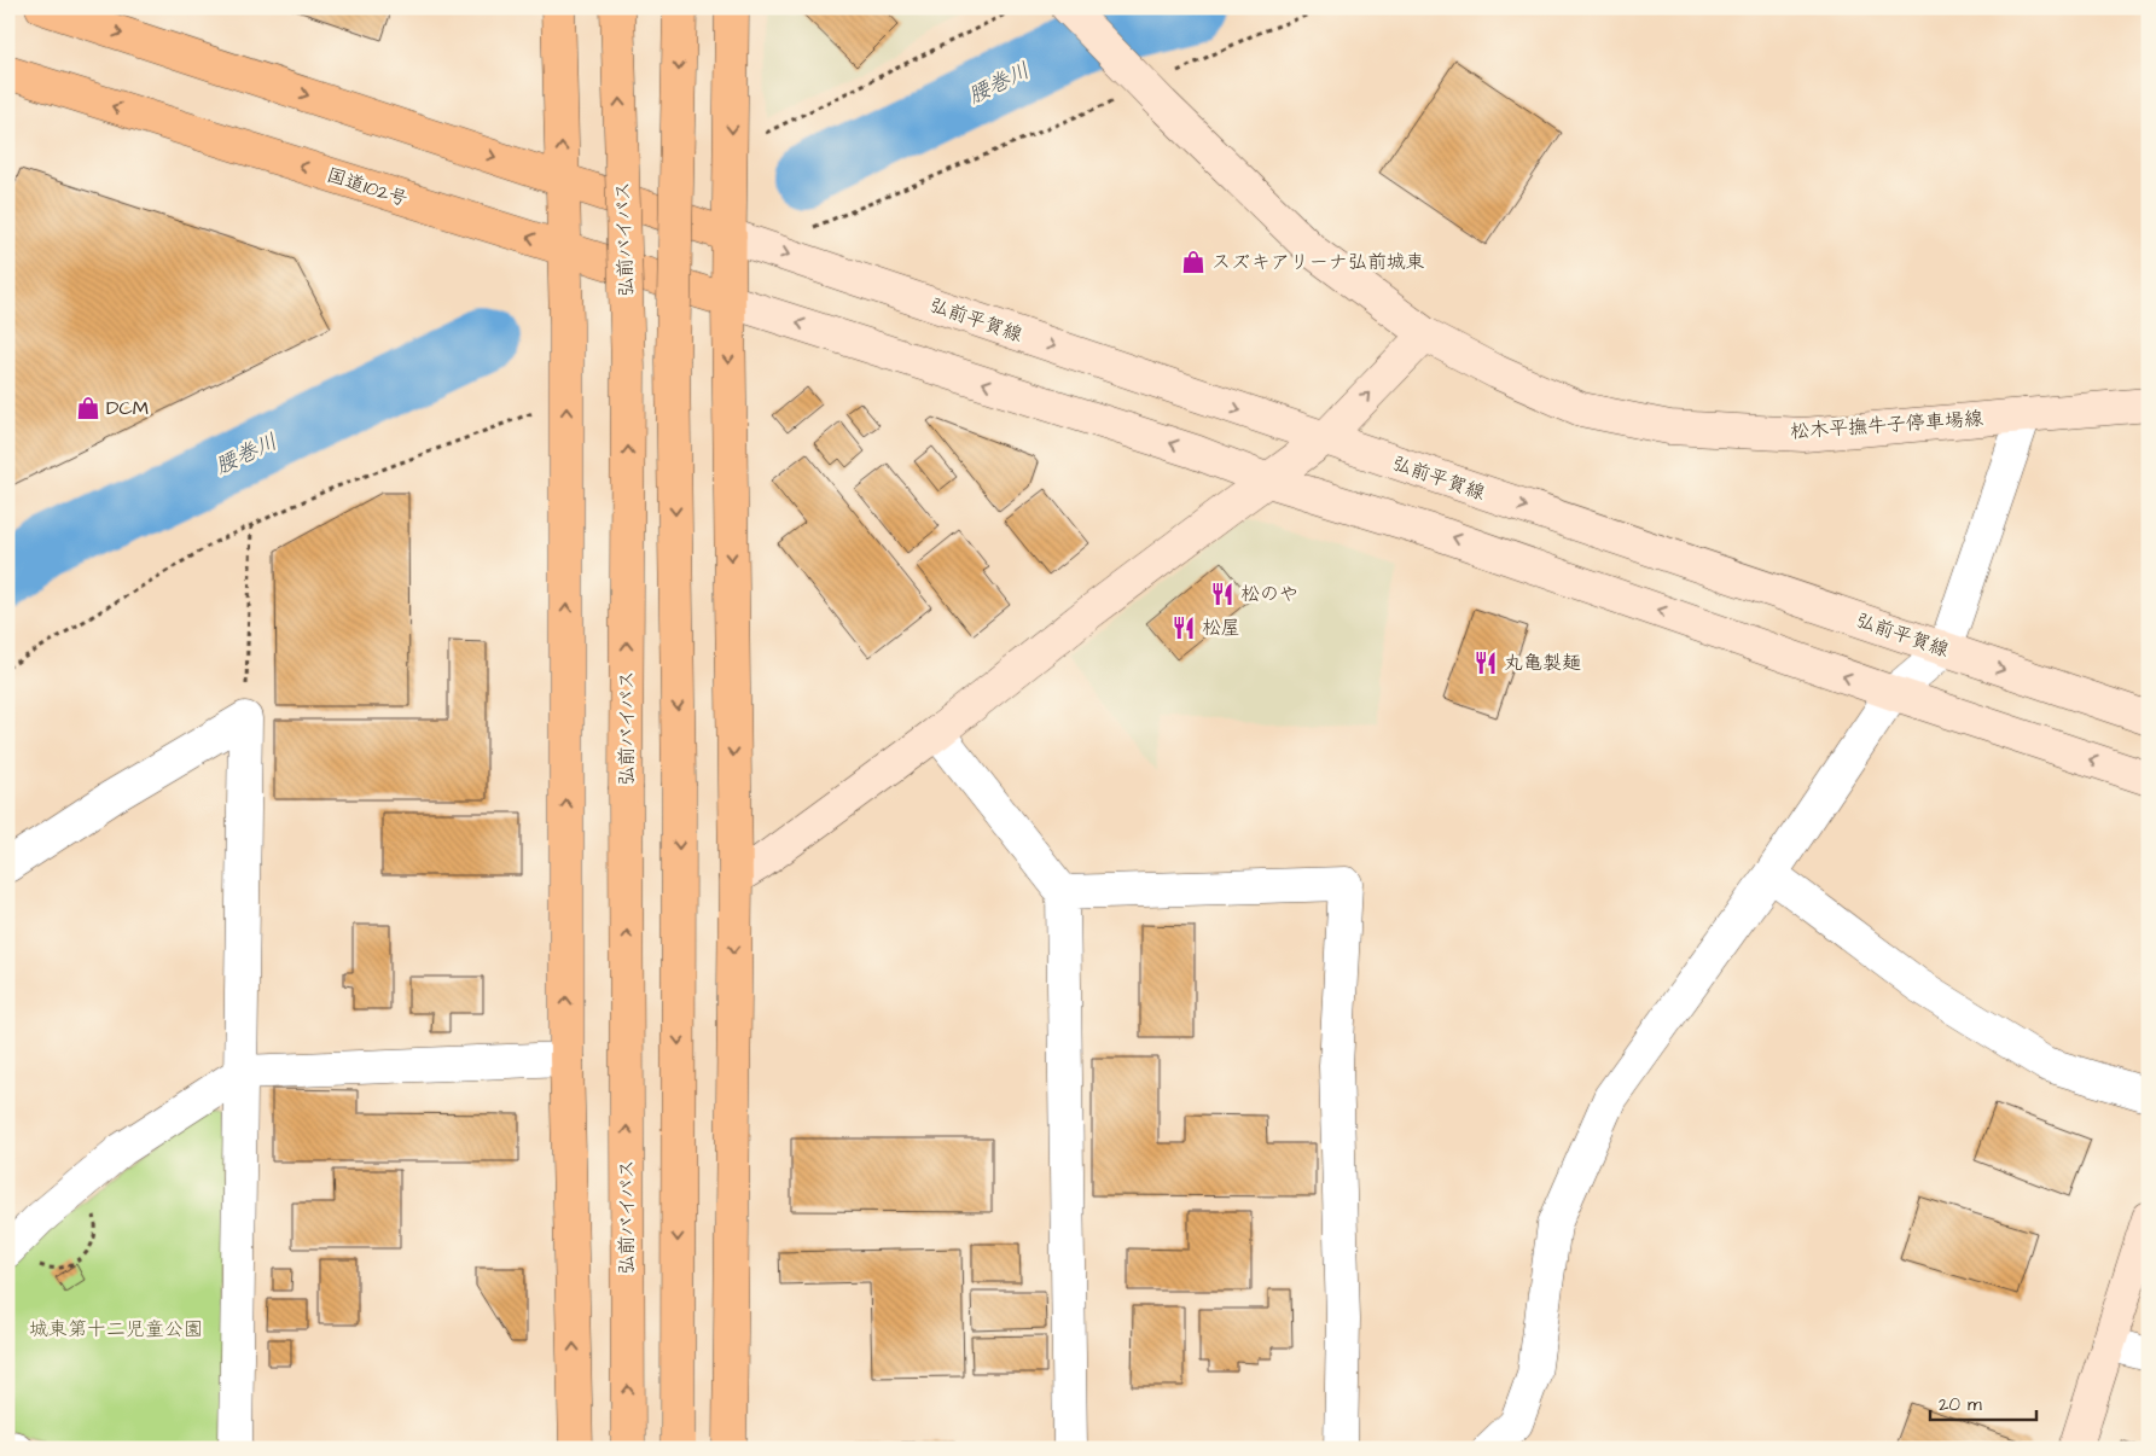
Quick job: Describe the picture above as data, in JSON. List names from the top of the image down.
{
  "streets": {
    "highway": ["国道102号", "弘前バイパス"],
    "main road": ["弘前平賀線", "松木平撫牛子停車場線"]
  },
  "water": ["腰巻川"],
  "parks": ["城東第十二児童公園"],
  "places": {
    "shop": ["スズキアリーナ弘前城東", "DCM"],
    "restaurant": ["松のや", "松屋", "丸亀製麺"]
  },
  "scale_bar": "20 m"
}
